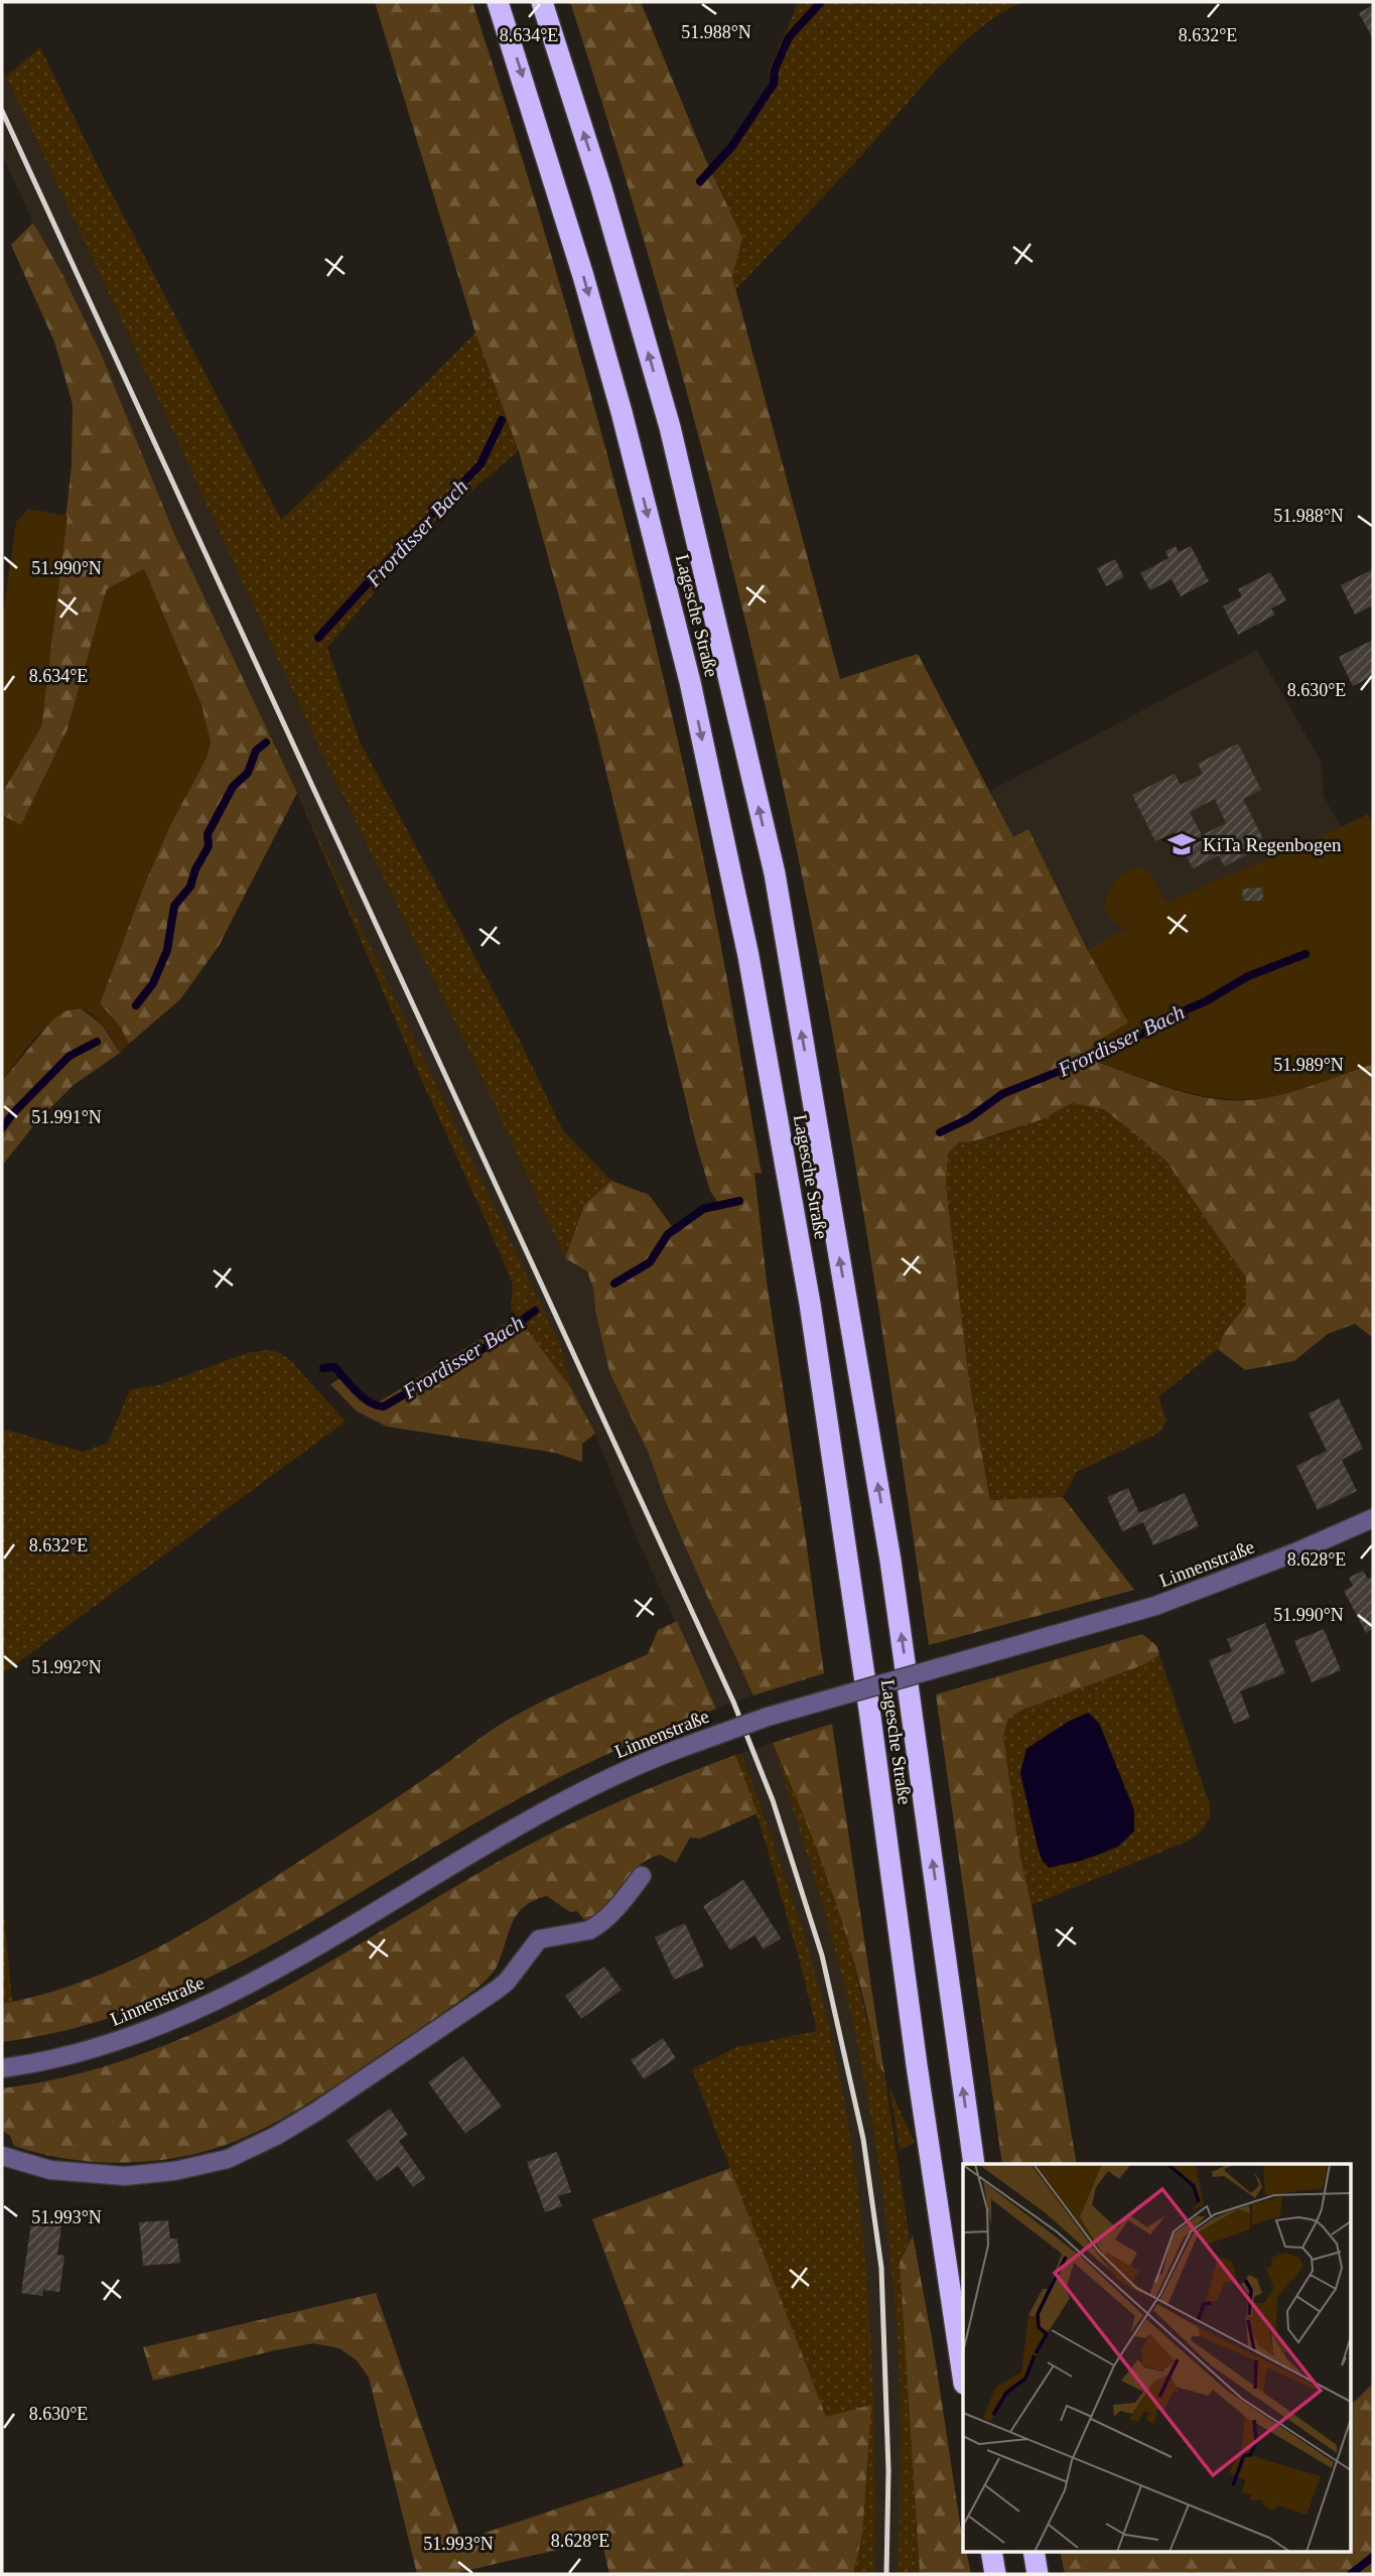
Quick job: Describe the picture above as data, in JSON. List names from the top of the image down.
{
  "streets": {
    "highway": ["Lagesche Straße"],
    "street": ["Linnenstraße"]
  },
  "water": ["Frordisser Bach"],
  "places": {
    "school or university": ["KiTa Regenbogen"]
  },
  "coordinates": [
    "51.988°N",
    "8.634°E",
    "8.632°E",
    "51.990°N",
    "8.630°E",
    "51.989°N",
    "51.991°N",
    "8.628°E",
    "51.992°N",
    "51.993°N"
  ]
}
